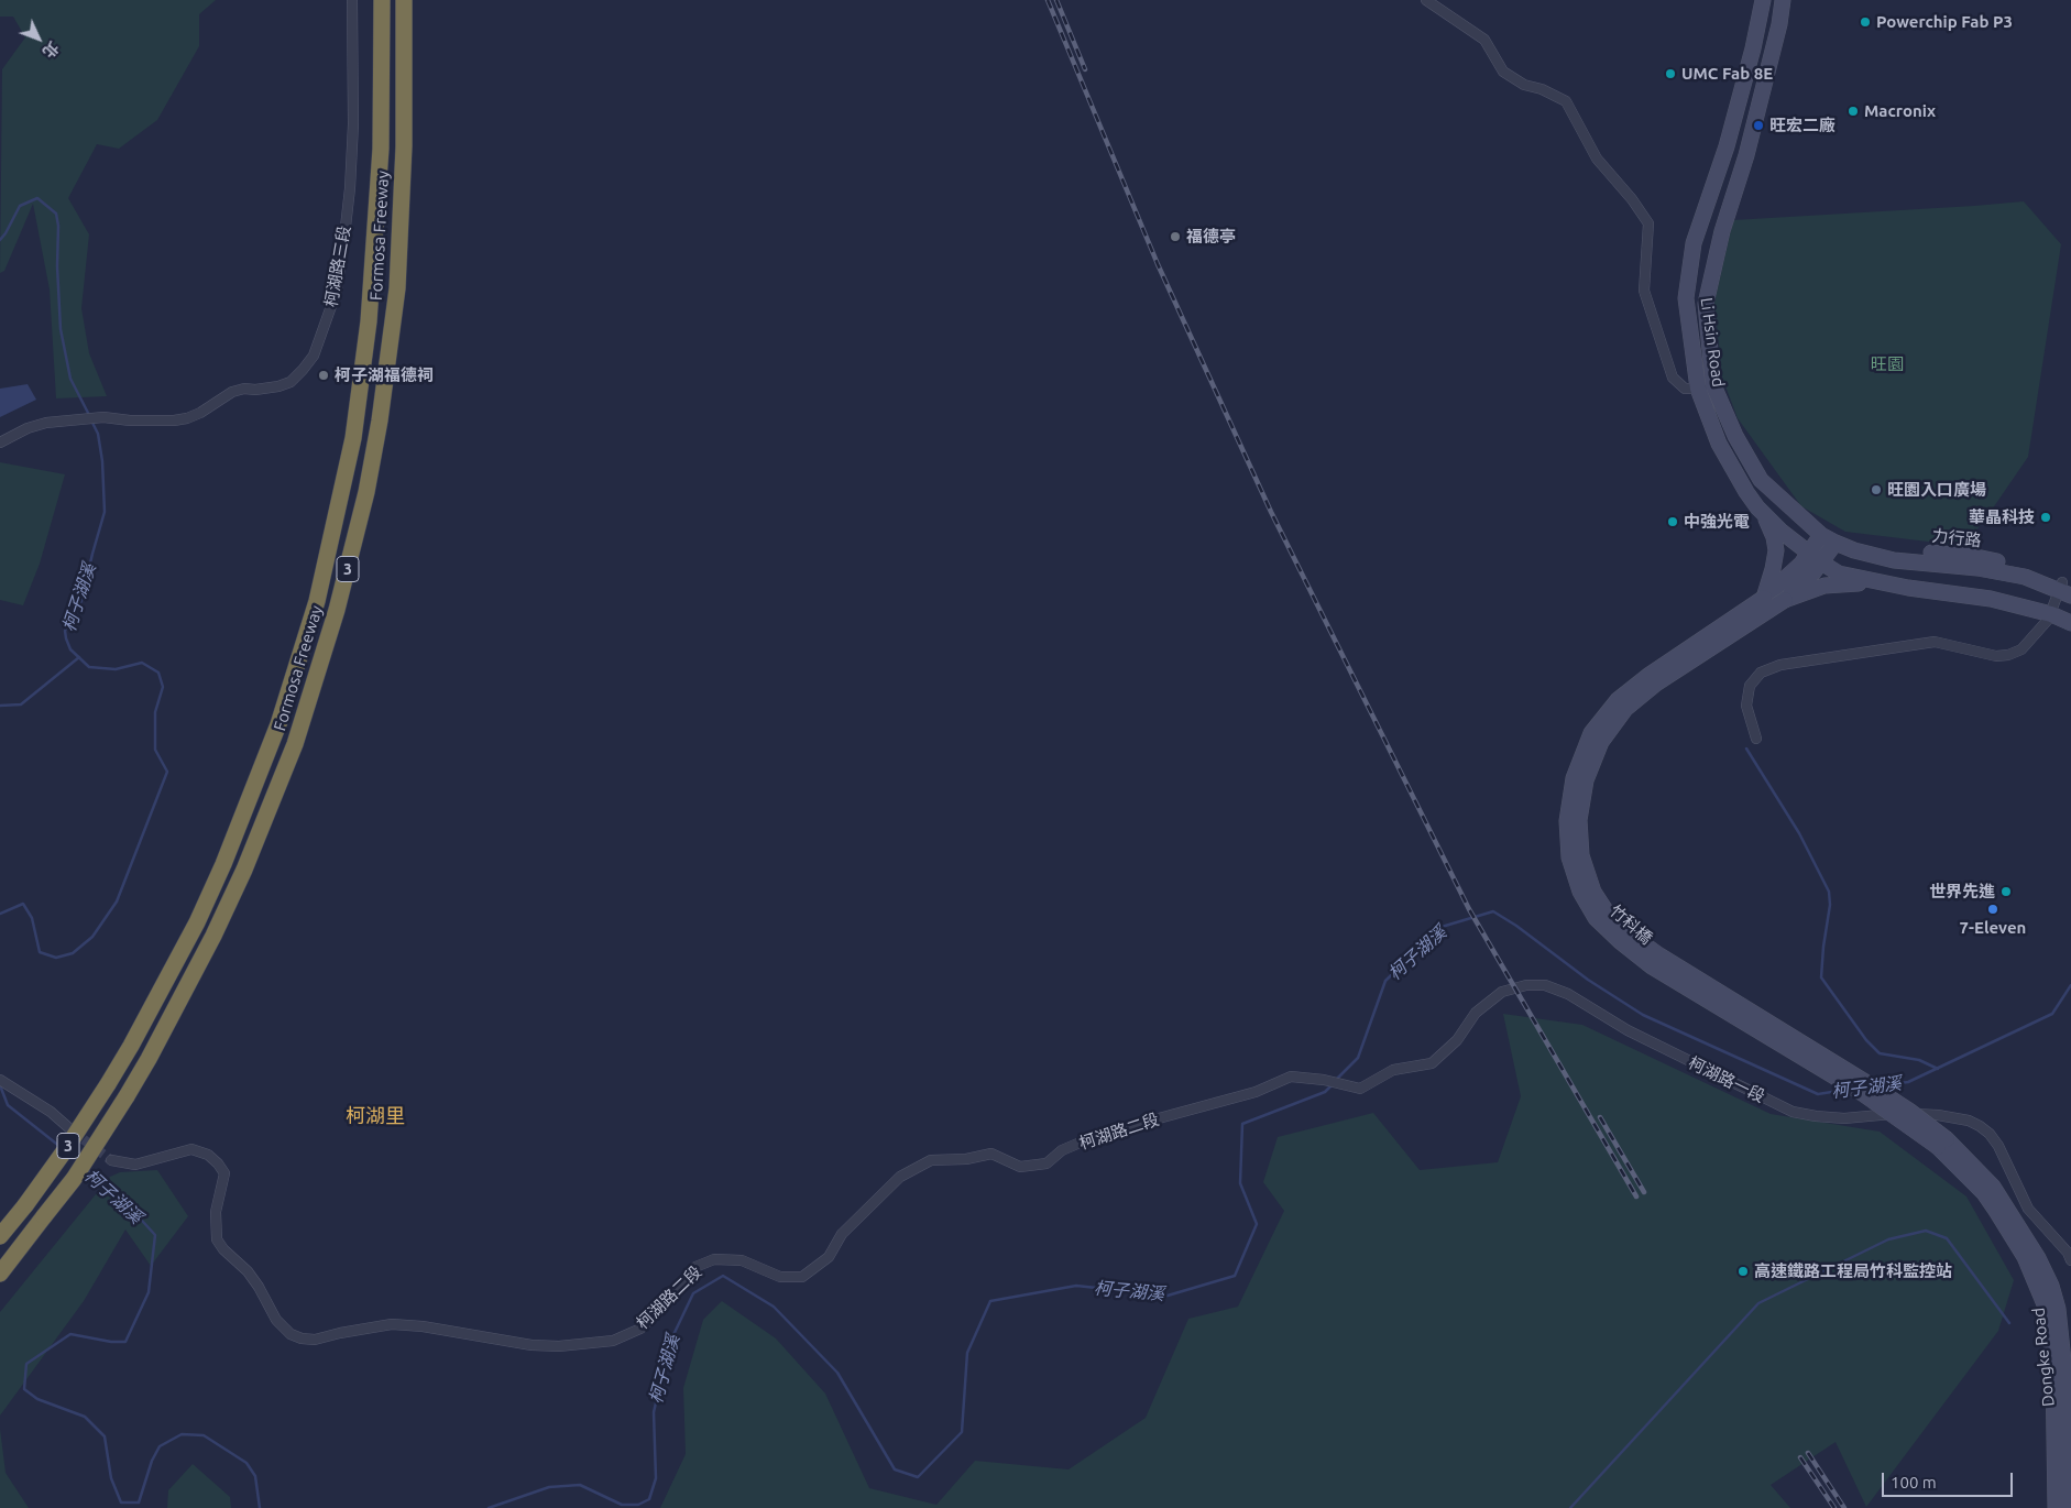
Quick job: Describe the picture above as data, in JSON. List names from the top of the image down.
{
  "streets": {
    "highway": ["Formosa Freeway", "3"],
    "street": [
      "柯湖路三段",
      "Li Hsin Road",
      "竹科橋",
      "柯湖路一段",
      "柯湖路二段",
      "Dongke Road"
    ]
  },
  "crossings": [
    ["竹科橋", "Dongke Road"],
    ["柯湖路一段", "柯湖路二段"]
  ],
  "districts": ["柯湖里"],
  "water": ["柯子湖溪"],
  "parks": ["旺園"],
  "places": [
    "Powerchip Fab P3",
    "UMC Fab 8E",
    "Macronix",
    "旺宏二廠",
    "福德亭",
    "柯子湖福德祠",
    "旺園入口廣場",
    "華晶科技",
    "中強光電",
    "世界先進",
    "7-Eleven",
    "高速鐵路工程局竹科監控站"
  ],
  "scale_bar": "100 m",
  "north": "bottom right"
}
